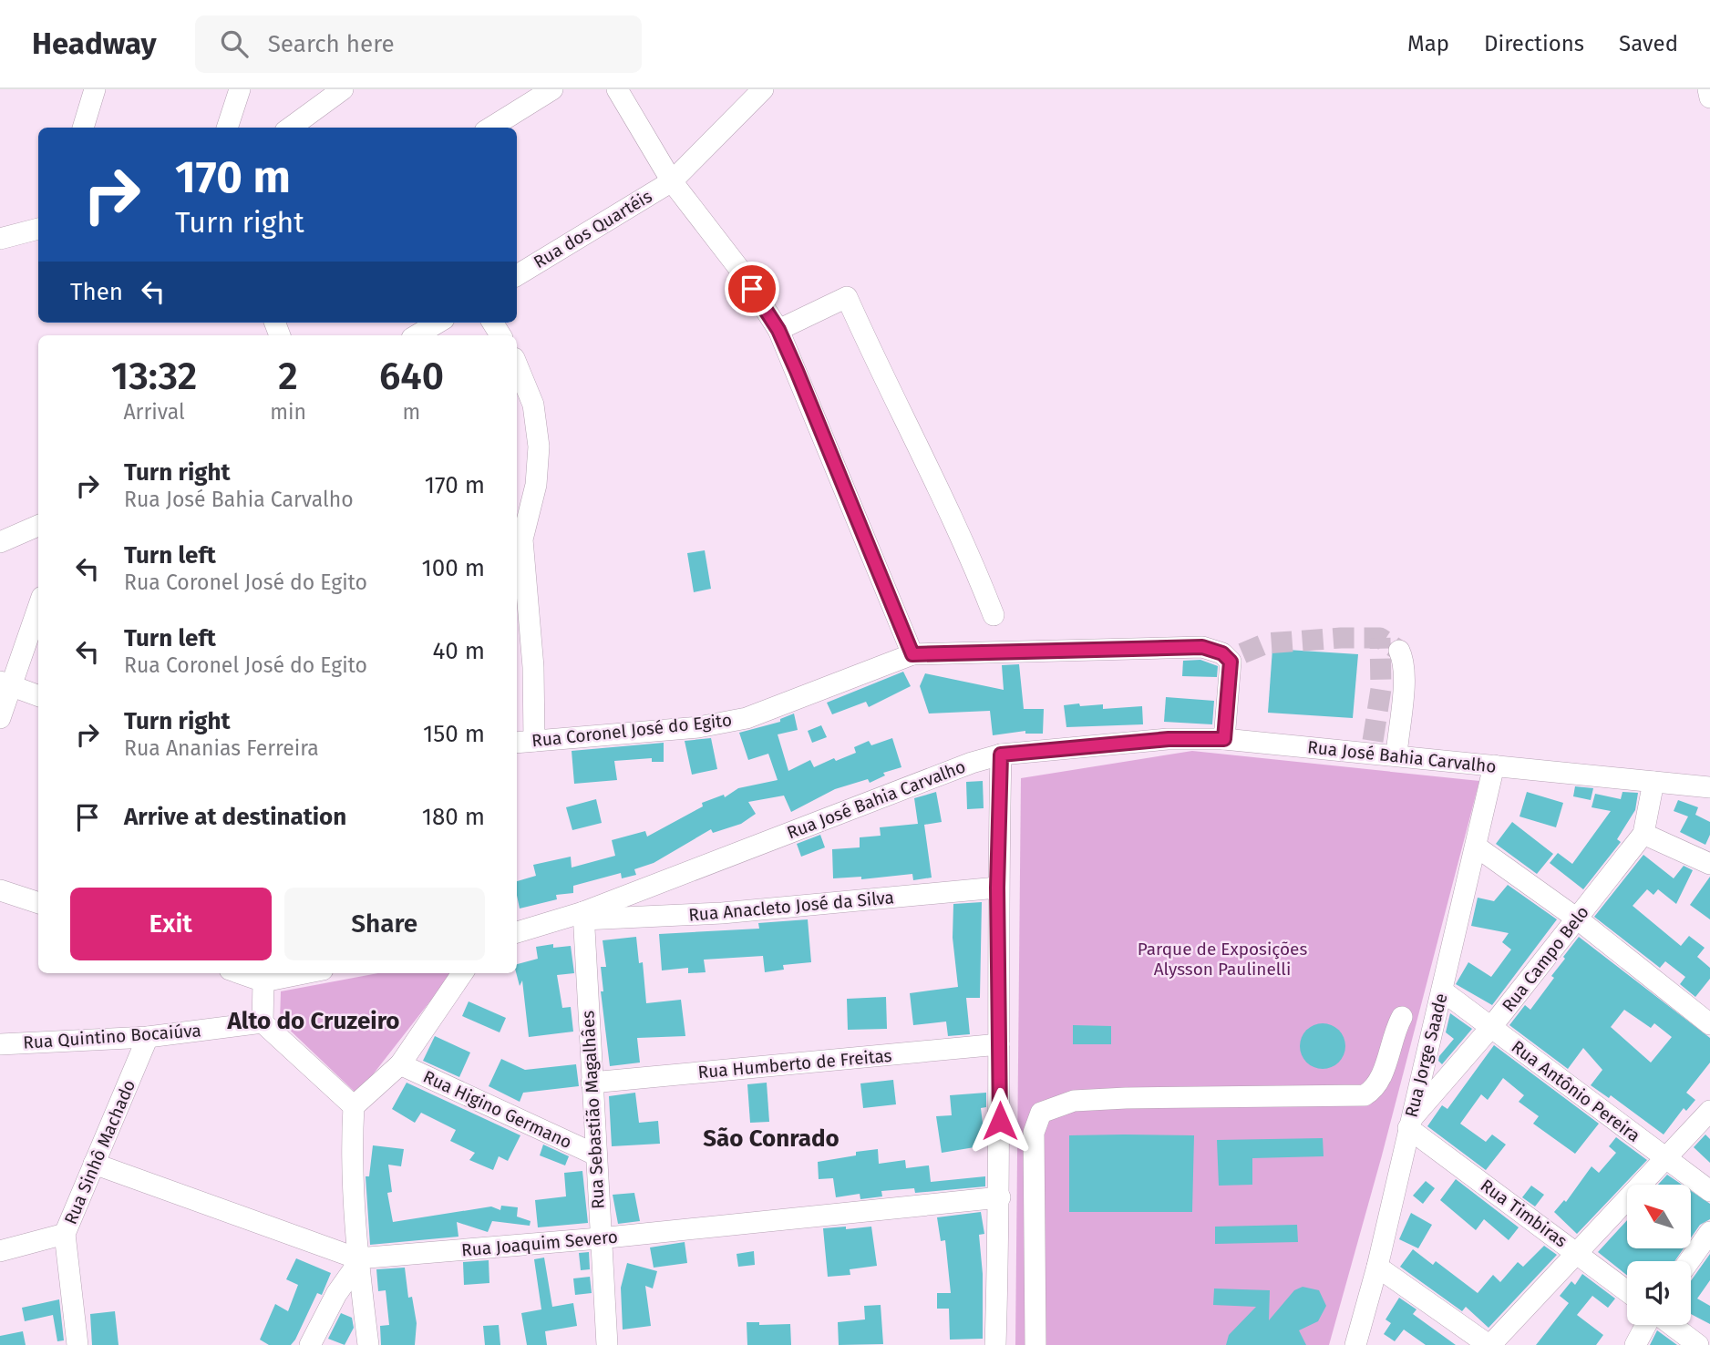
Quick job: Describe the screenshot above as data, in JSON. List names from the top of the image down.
{
  "streets": {
    "street": [
      "Rua dos Quartéis",
      "Rua Coronel José do Egito",
      "Rua José Bahia Carvalho",
      "Rua Anacleto José da Silva",
      "Rua Campo Belo",
      "Rua Quintino Bocaiúva",
      "Rua Jorge Saade",
      "Rua Humberto de Freitas",
      "Rua Antônio Pereira",
      "Rua Higino Germano",
      "Rua Sebastião Magalhâes",
      "Rua Sinhô Machado",
      "Rua Timbiras",
      "Rua Joaquim Severo"
    ]
  },
  "crossings": [
    ["Rua Coronel José do Egito", "Rua José Bahia Carvalho"],
    ["Rua José Bahia Carvalho", "Rua Anacleto José da Silva"],
    ["Rua José Bahia Carvalho", "Rua Campo Belo"],
    ["Rua José Bahia Carvalho", "Rua Jorge Saade"],
    ["Rua José Bahia Carvalho", "Rua Sebastião Magalhâes"],
    ["Rua Anacleto José da Silva", "Rua Sebastião Magalhâes"],
    ["Rua Campo Belo", "Rua Jorge Saade"],
    ["Rua Campo Belo", "Rua Antônio Pereira"],
    ["Rua Campo Belo", "Rua Timbiras"],
    ["Rua Quintino Bocaiúva", "Rua Sinhô Machado"],
    ["Rua Jorge Saade", "Rua Antônio Pereira"],
    ["Rua Jorge Saade", "Rua Timbiras"],
    ["Rua Humberto de Freitas", "Rua Sebastião Magalhâes"],
    ["Rua Higino Germano", "Rua Sebastião Magalhâes"],
    ["Rua Sebastião Magalhâes", "Rua Joaquim Severo"],
    ["Rua Sinhô Machado", "Rua Joaquim Severo"]
  ],
  "districts": ["Alto do Cruzeiro", "São Conrado"],
  "parks": ["Parque de Exposições Alysson Paulinelli"],
  "north": "top left",
  "page": {
    "header": "Headway",
    "search": "Search here",
    "nav": ["Map", "Directions", "Saved"],
    "turn": ["170 m", "Turn right"],
    "then": "Then",
    "eta": [
      "13:32",
      "Arrival",
      "2",
      "min",
      "640",
      "m"
    ],
    "list": [
      {
        "name": "Turn right",
        "note": "Rua José Bahia Carvalho",
        "value": "170 m"
      },
      {
        "name": "Turn left",
        "note": "Rua Coronel José do Egito",
        "value": "100 m"
      },
      {
        "name": "Turn left",
        "note": "Rua Coronel José do Egito",
        "value": "40 m"
      },
      {
        "name": "Turn right",
        "note": "Rua Ananias Ferreira",
        "value": "150 m"
      },
      {
        "name": "Arrive at destination",
        "value": "180 m"
      }
    ],
    "buttons": ["Exit", "Share"]
  }
}
